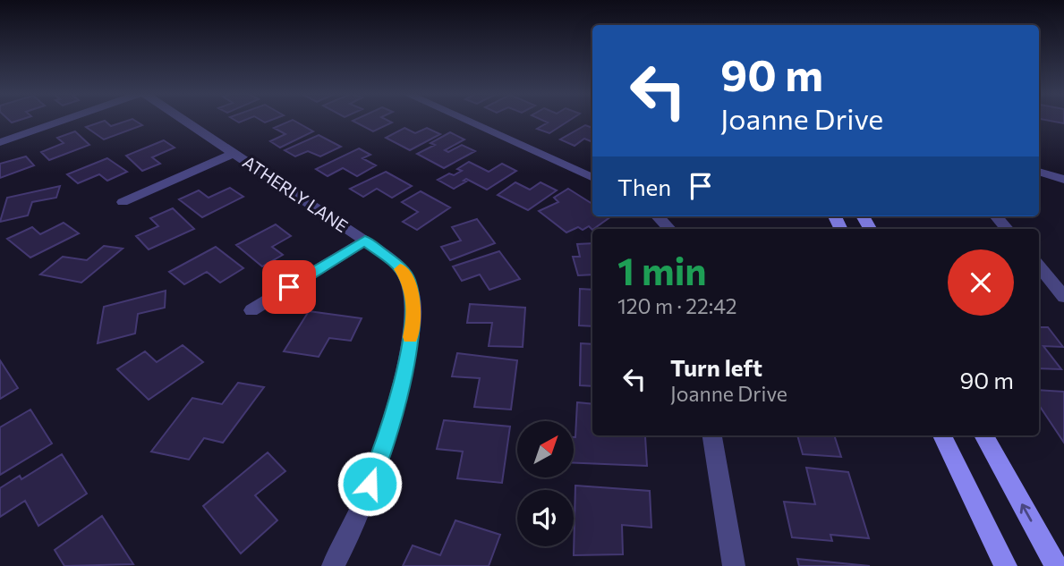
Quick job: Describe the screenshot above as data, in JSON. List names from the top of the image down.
{
  "streets": {
    "street": ["ATHERLY LANE"]
  },
  "north": "top right",
  "page": {
    "turn": ["90 m", "Joanne Drive"],
    "then": "Then",
    "heading": ["1 min", "120 m · 22:42"],
    "list": [
      {
        "name": "Turn left",
        "note": "Joanne Drive",
        "value": "90 m"
      }
    ]
  }
}
